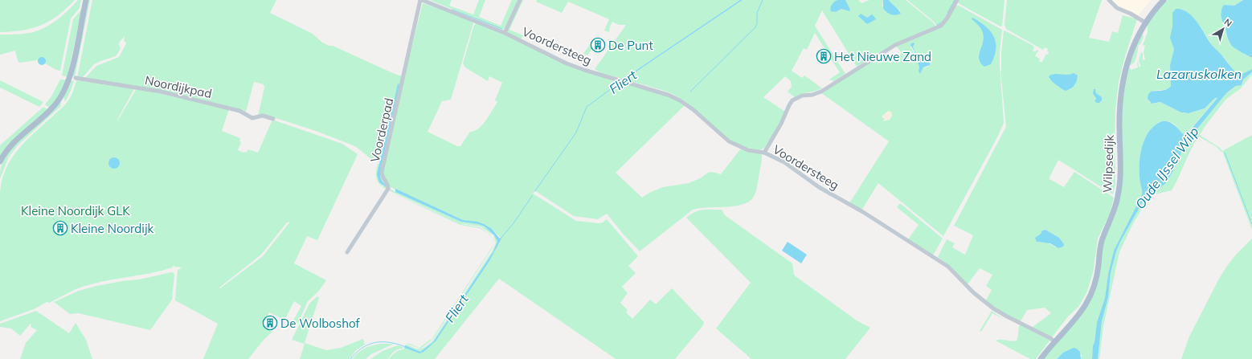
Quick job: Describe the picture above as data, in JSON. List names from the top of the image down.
{
  "streets": {
    "main road": ["Wilpsedijk"],
    "street": ["Voordersteeg", "Noordijkpad", "Voorderpad"]
  },
  "crossings": [
    ["Voordersteeg", "Voorderpad"],
    ["Voordersteeg", "Wilpsedijk"]
  ],
  "water": ["Lazaruskolken", "Fliert", "Oude IJssel Wilp"],
  "parks": ["Kleine Noordijk GLK"],
  "places": {
    "building": [
      "De Punt",
      "Het Nieuwe Zand",
      "Kleine Noordijk",
      "De Wolboshof"
    ]
  },
  "north": "top right"
}
